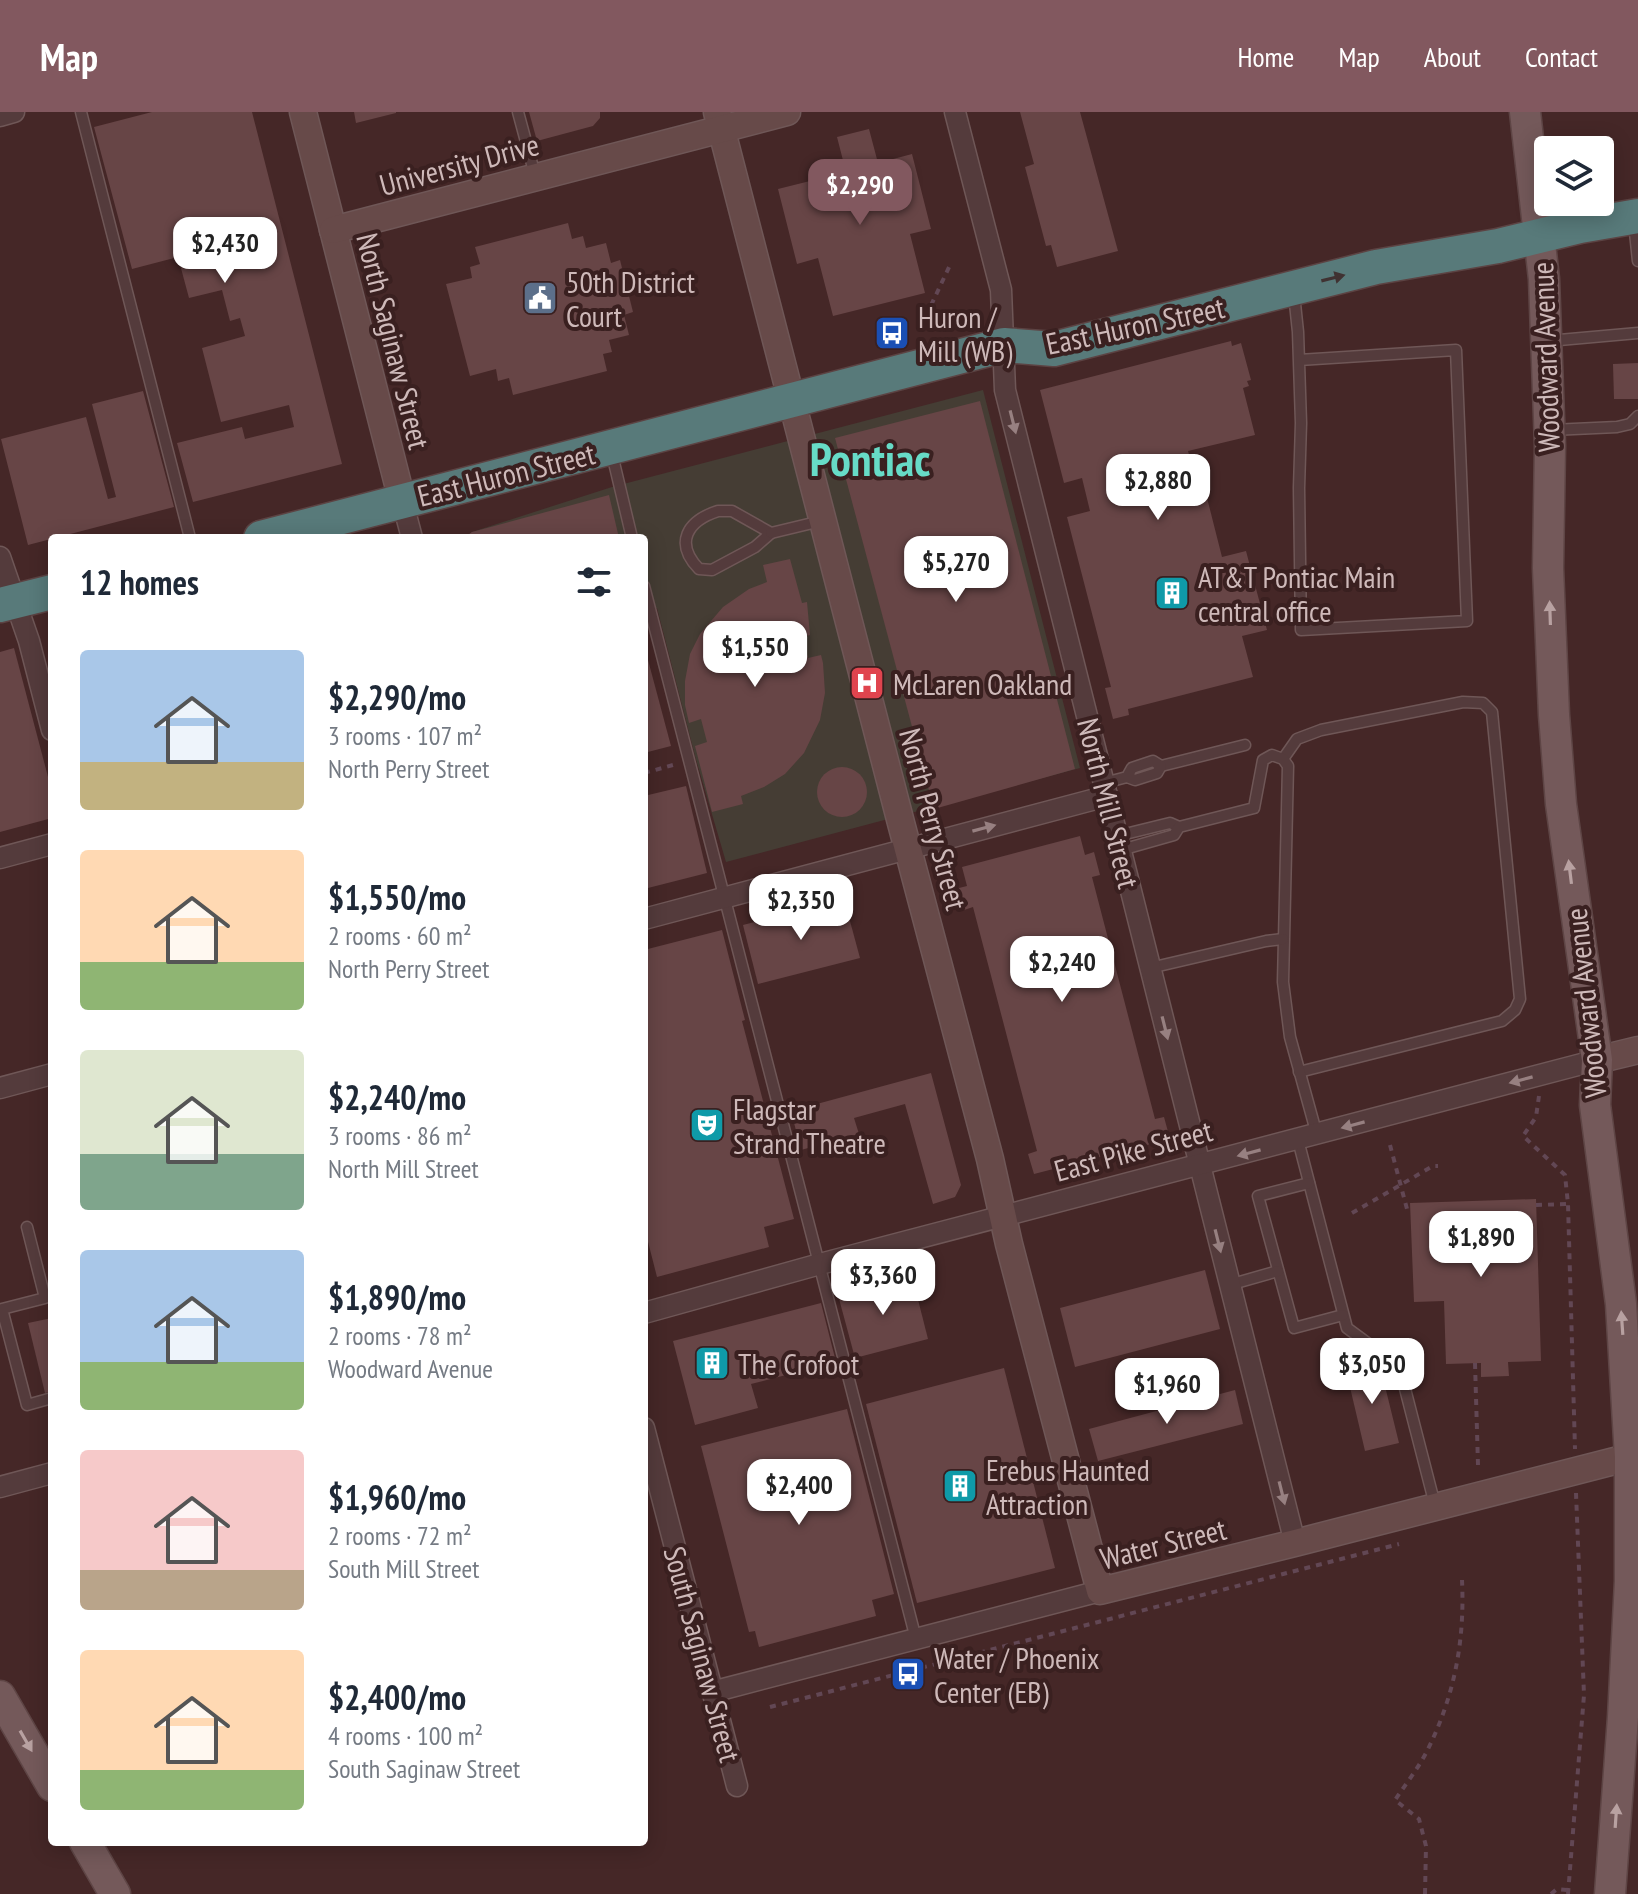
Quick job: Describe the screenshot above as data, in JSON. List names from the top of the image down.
{
  "streets": {
    "highway": ["East Huron Street"],
    "main road": ["Woodward Avenue"],
    "street": [
      "University Drive",
      "North Saginaw Street",
      "North Mill Street",
      "North Perry Street",
      "East Pike Street",
      "Water Street",
      "South Saginaw Street"
    ]
  },
  "crossings": [
    ["University Drive", "North Saginaw Street"],
    ["University Drive", "North Perry Street"],
    ["East Huron Street", "North Saginaw Street"],
    ["East Huron Street", "Woodward Avenue"],
    ["East Huron Street", "North Mill Street"],
    ["East Huron Street", "North Perry Street"],
    ["Woodward Avenue", "East Pike Street"],
    ["Woodward Avenue", "Water Street"],
    ["North Mill Street", "East Pike Street"],
    ["North Mill Street", "Water Street"],
    ["North Perry Street", "East Pike Street"],
    ["North Perry Street", "Water Street"],
    ["Water Street", "South Saginaw Street"]
  ],
  "one_way": ["Woodward Avenue", "North Mill Street", "East Pike Street"],
  "districts": ["Pontiac"],
  "places": {
    "public building": ["50th District Court"],
    "bus stop": ["Huron / Mill (WB)", "Water / Phoenix Center (EB)"],
    "building": ["AT&T Pontiac Main central office", "The Crofoot", "Erebus Haunted Attraction"],
    "hospital": ["McLaren Oakland"],
    "theatre": ["Flagstar Strand Theatre"]
  },
  "page": {
    "header": "Map",
    "nav": [
      "Home",
      "Map",
      "About",
      "Contact"
    ],
    "price": [
      "$2,290",
      "$2,430",
      "$2,880",
      "$5,270",
      "$1,550",
      "$2,350",
      "$2,240",
      "$1,890",
      "$3,360",
      "$3,050",
      "$1,960",
      "$2,400"
    ],
    "heading": "12 homes",
    "list": [
      {
        "name": "$2,290/mo",
        "note": "3 rooms · 107 m² · North Perry Street"
      },
      {
        "name": "$1,550/mo",
        "note": "2 rooms · 60 m² · North Perry Street"
      },
      {
        "name": "$2,240/mo",
        "note": "3 rooms · 86 m² · North Mill Street"
      },
      {
        "name": "$1,890/mo",
        "note": "2 rooms · 78 m² · Woodward Avenue"
      },
      {
        "name": "$1,960/mo",
        "note": "2 rooms · 72 m² · South Mill Street"
      },
      {
        "name": "$2,400/mo",
        "note": "4 rooms · 100 m² · South Saginaw Street"
      }
    ]
  }
}
